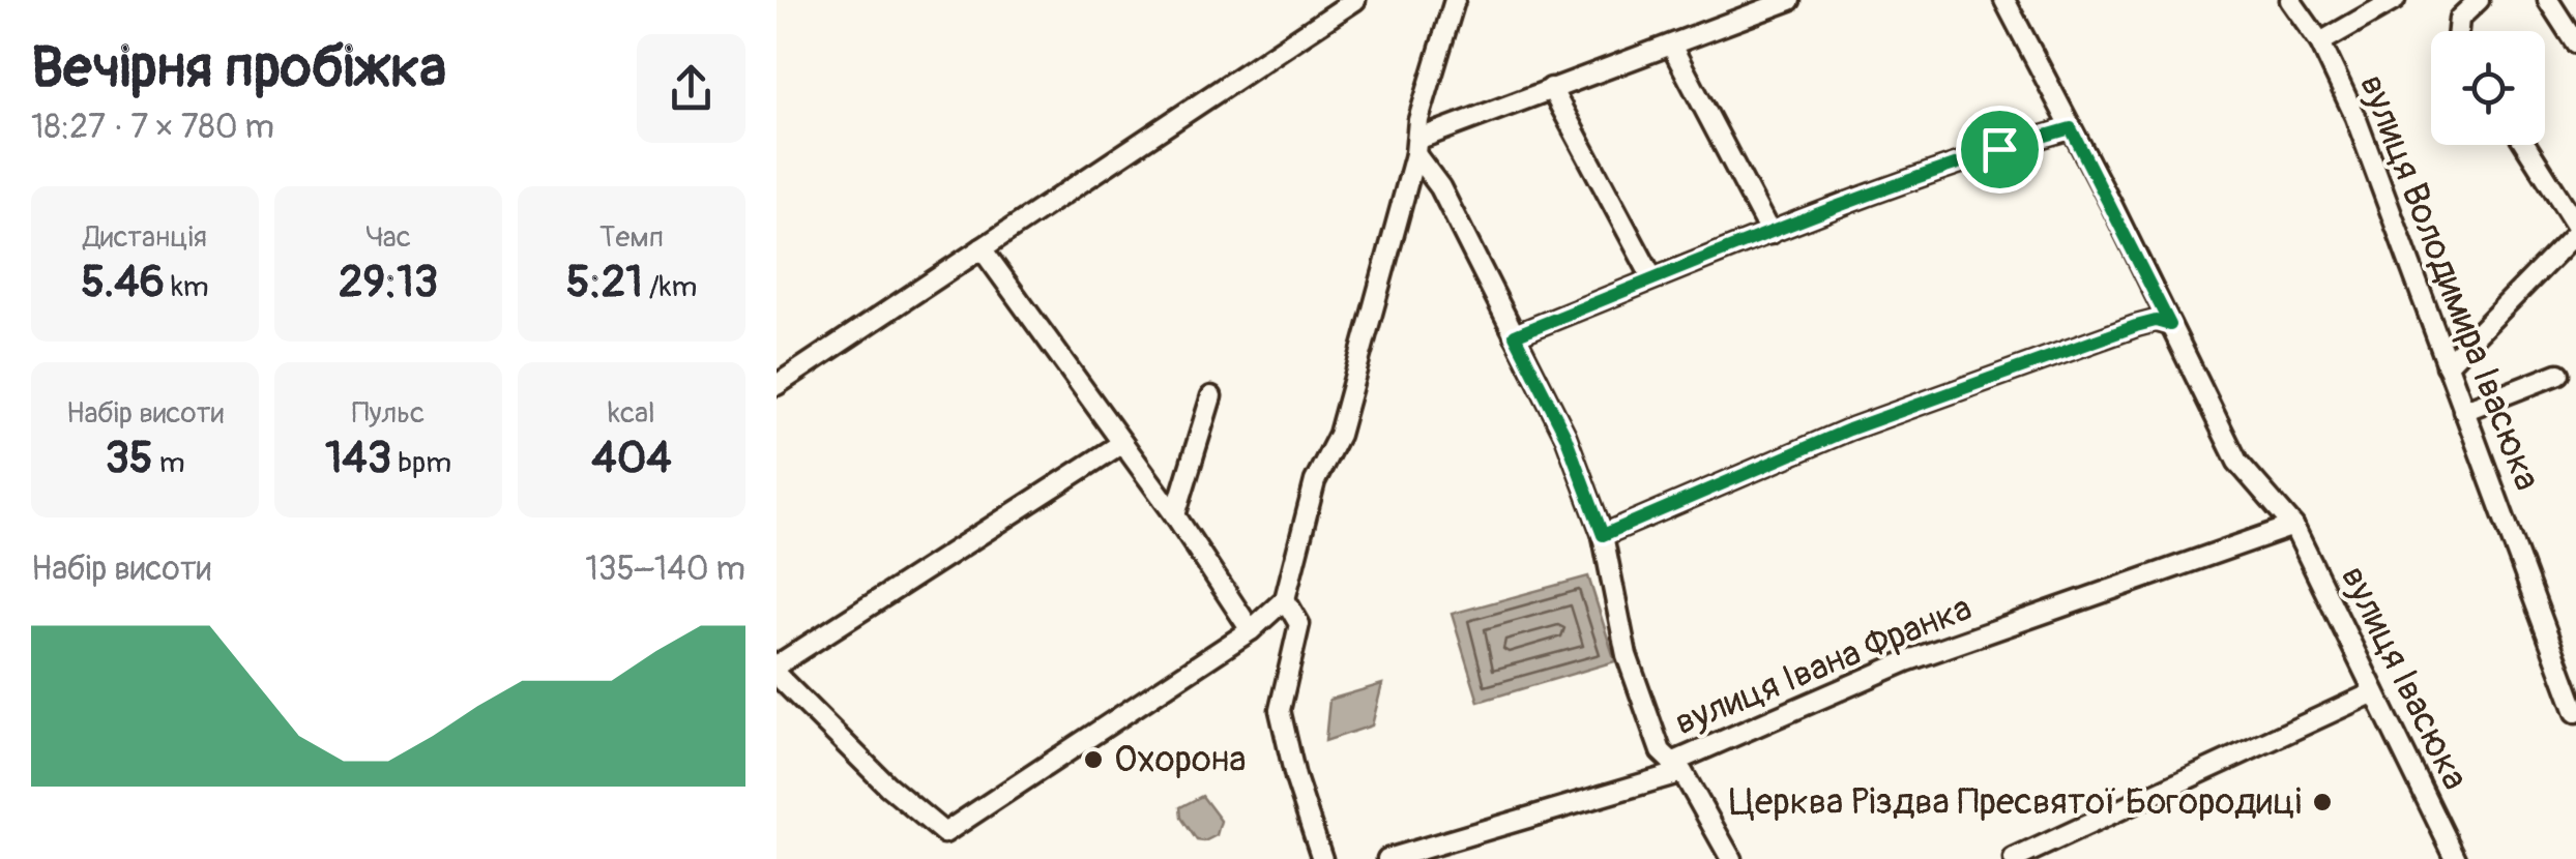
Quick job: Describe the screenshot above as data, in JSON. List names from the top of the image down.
{
  "streets": {
    "street": ["вулиця Володимира Івасюка", "вулиця Івана Франка", "вулиця Івасюка"]
  },
  "crossings": [
    ["вулиця Івана Франка", "вулиця Івасюка"]
  ],
  "places": ["Охорона", "Церква Різдва Пресвятої Богородиці"],
  "page": {
    "heading": ["Вечірня пробіжка", "18:27 · 7 × 780 m"],
    "stats": [
      ["Дистанція", "5.46 km"],
      ["Час", "29:13"],
      ["Темп", "5:21 /km"],
      ["Набір висоти", "35 m"],
      ["Пульс", "143 bpm"],
      ["kcal", "404"]
    ],
    "chart": ["Набір висоти", "135–140 m"]
  }
}
